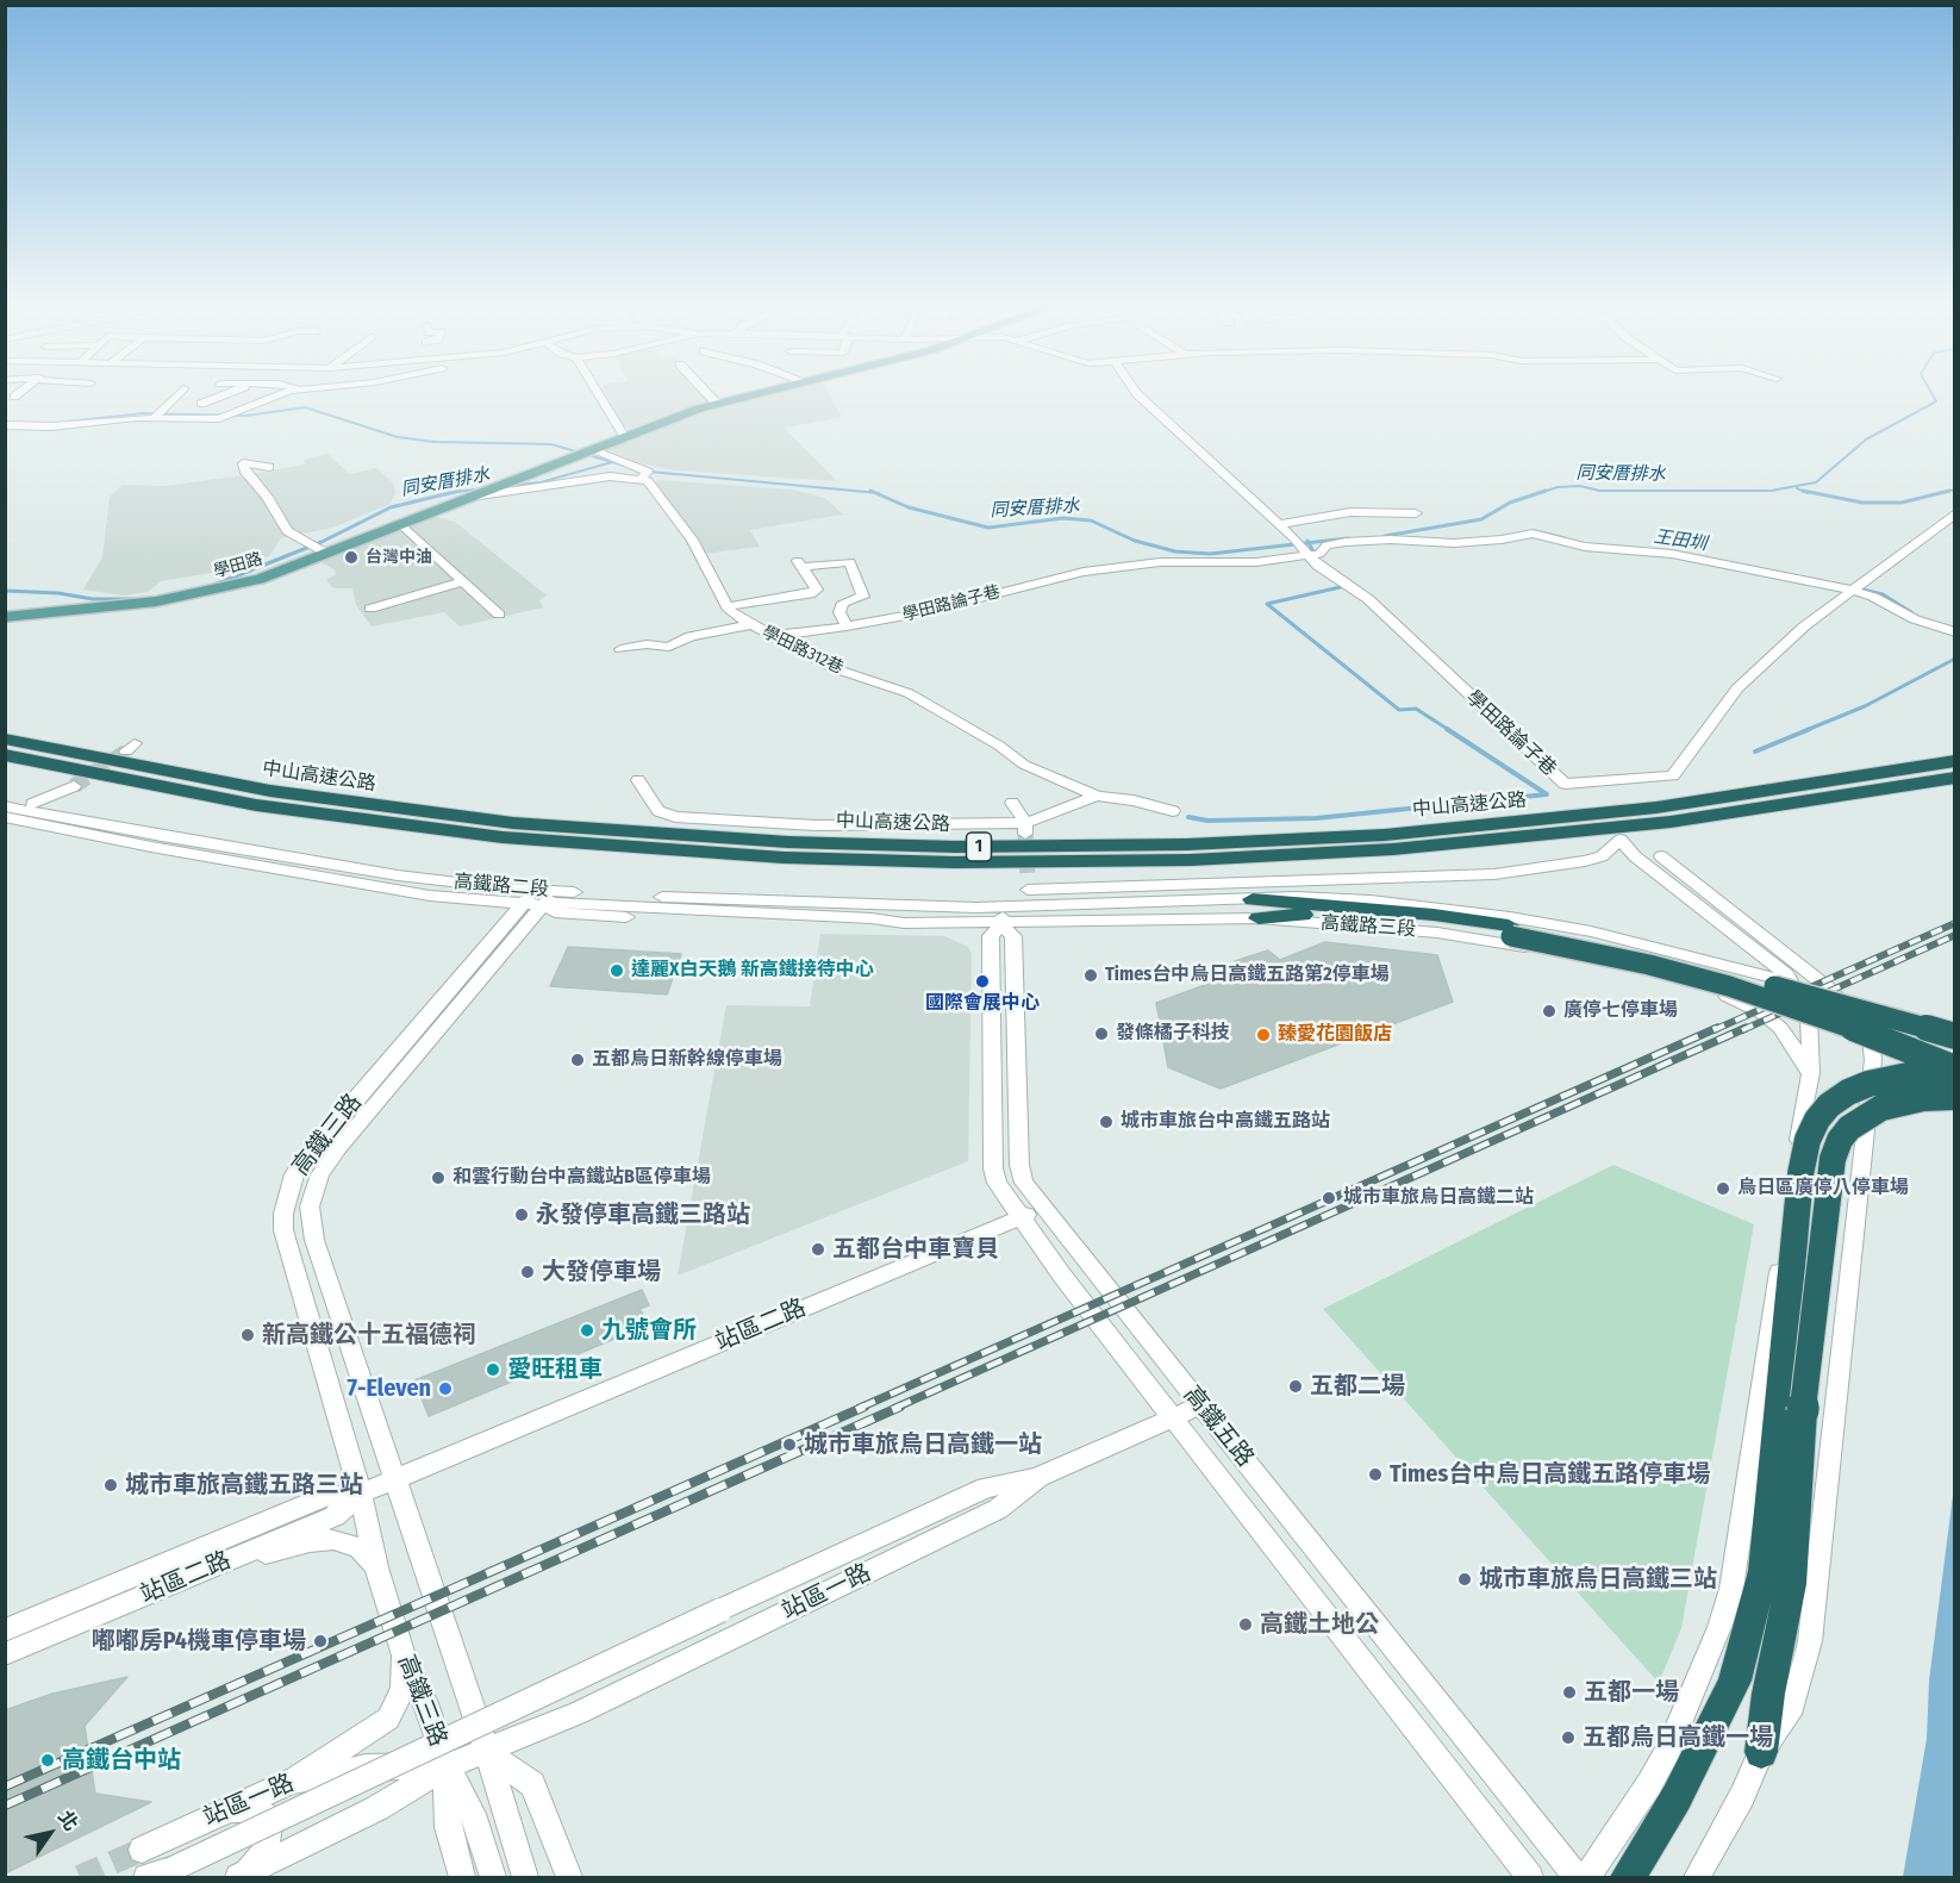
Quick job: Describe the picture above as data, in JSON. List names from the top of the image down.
{
  "streets": {
    "highway": ["中山高速公路", "1"],
    "main road": ["學田路"],
    "street": [
      "學田路論子巷",
      "學田路312巷",
      "高鐵路二段",
      "高鐵路三段",
      "高鐵三路",
      "站區二路",
      "高鐵五路",
      "站區一路"
    ]
  },
  "crossings": [
    ["學田路", "學田路312巷"],
    ["學田路論子巷", "學田路312巷"],
    ["高鐵路二段", "高鐵路三段"],
    ["高鐵路二段", "高鐵三路"],
    ["高鐵路二段", "高鐵五路"],
    ["高鐵路三段", "高鐵五路"],
    ["高鐵三路", "站區二路"],
    ["高鐵三路", "站區一路"],
    ["站區二路", "高鐵五路"],
    ["高鐵五路", "站區一路"]
  ],
  "water": ["同安厝排水", "王田圳"],
  "places": [
    "台灣中油",
    "達麗X白天鵝 新高鐵接待中心",
    "Times台中烏日高鐵五路第2停車場",
    "國際會展中心",
    "廣停七停車場",
    "發條橘子科技",
    "臻愛花園飯店",
    "五都烏日新幹線停車場",
    "城市車旅台中高鐵五路站",
    "和雲行動台中高鐵站B區停車場",
    "烏日區廣停八停車場",
    "城市車旅烏日高鐵二站",
    "永發停車高鐵三路站",
    "五都台中車寶貝",
    "大發停車場",
    "九號會所",
    "新高鐵公十五福德祠",
    "愛旺租車",
    "五都二場",
    "7-Eleven",
    "城市車旅烏日高鐵一站",
    "Times台中烏日高鐵五路停車場",
    "城市車旅高鐵五路三站",
    "城市車旅烏日高鐵三站",
    "高鐵土地公",
    "嘟嘟房P4機車停車場",
    "五都一場",
    "五都烏日高鐵一場",
    "高鐵台中站"
  ],
  "north": "top right"
}
